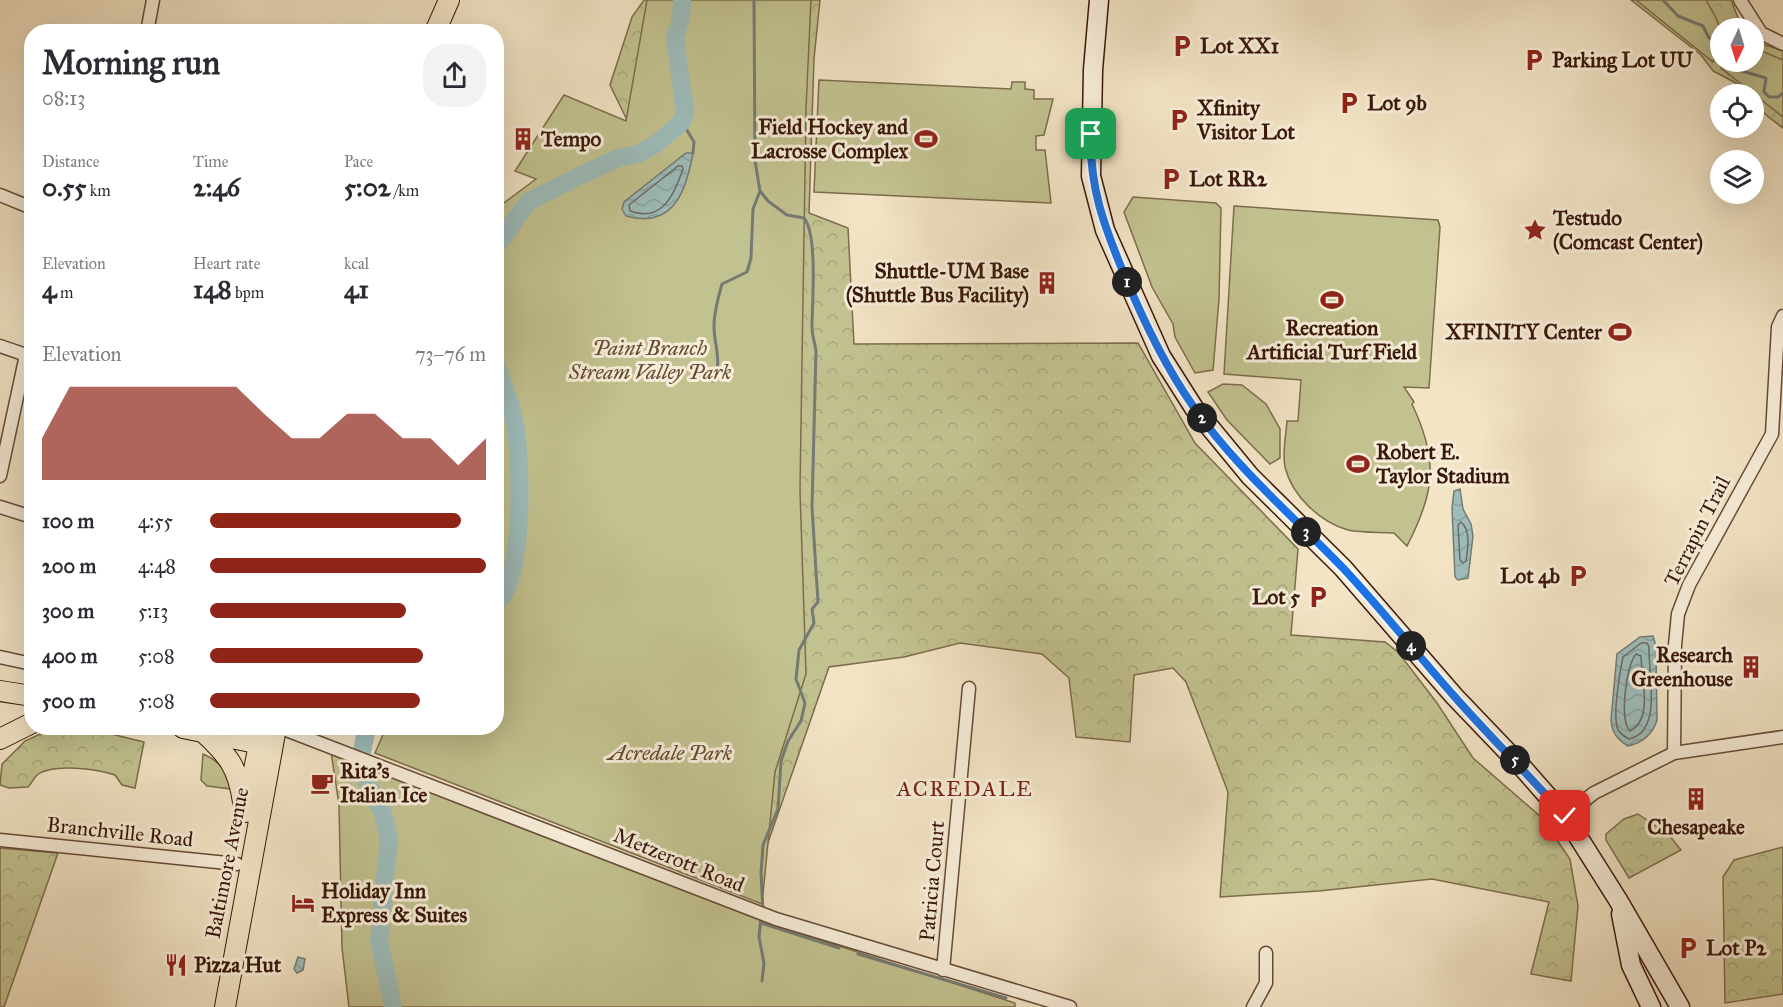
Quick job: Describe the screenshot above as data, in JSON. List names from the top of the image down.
{
  "streets": {
    "main road": ["Baltimore Avenue"],
    "street": [
      "Terrapin Trail",
      "Branchville Road",
      "Metzerott Road",
      "Patricia Court"
    ]
  },
  "crossings": [
    ["Branchville Road", "Baltimore Avenue"],
    ["Metzerott Road", "Patricia Court"]
  ],
  "districts": ["ACREDALE"],
  "parks": ["Paint Branch Stream Valley Park", "Acredale Park"],
  "places": {
    "parking": [
      "Lot XX1",
      "Parking Lot UU",
      "Lot 9b",
      "Xfinity Visitor Lot",
      "Lot RR2",
      "Lot 4b",
      "Lot 5",
      "Lot P2"
    ],
    "building": [
      "Tempo",
      "Shuttle-UM Base (Shuttle Bus Facility)",
      "Research Greenhouse",
      "Chesapeake"
    ],
    "sports": [
      "Field Hockey and Lacrosse Complex",
      "Recreation Artificial Turf Field",
      "XFINITY Center",
      "Robert E. Taylor Stadium"
    ],
    "place": ["Testudo (Comcast Center)"],
    "cafe": ["Rita's Italian Ice"],
    "hotel": ["Holiday Inn Express & Suites"],
    "restaurant": ["Pizza Hut"]
  },
  "north": "bottom",
  "page": {
    "heading": ["Morning run", "08:13"],
    "stats": [
      ["Distance", "0.55 km"],
      ["Time", "2:46"],
      ["Pace", "5:02 /km"],
      ["Elevation", "4 m"],
      ["Heart rate", "148 bpm"],
      ["kcal", "41"]
    ],
    "pins": [
      "1",
      "2",
      "3",
      "4",
      "5"
    ],
    "chart": ["Elevation", "73–76 m"],
    "list": [
      {
        "name": "100 m",
        "note": "4:55"
      },
      {
        "name": "200 m",
        "note": "4:48"
      },
      {
        "name": "300 m",
        "note": "5:13"
      },
      {
        "name": "400 m",
        "note": "5:08"
      },
      {
        "name": "500 m",
        "note": "5:08"
      }
    ]
  }
}
